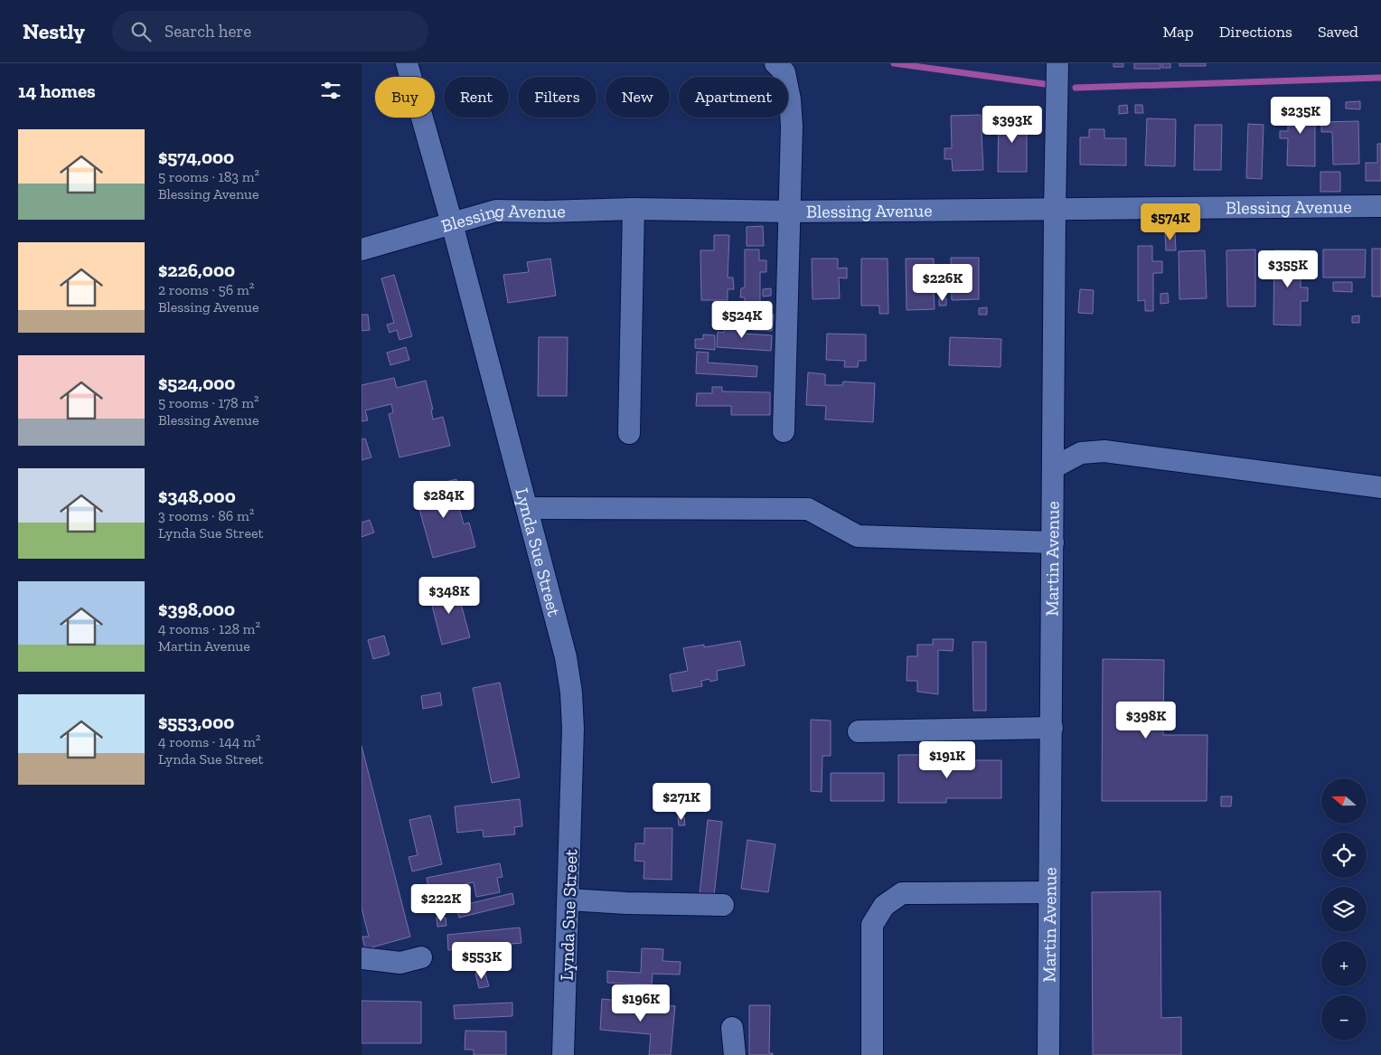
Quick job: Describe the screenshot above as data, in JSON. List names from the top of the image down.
{
  "streets": {
    "street": ["Blessing Avenue", "Lynda Sue Street", "Martin Avenue"]
  },
  "crossings": [
    ["Blessing Avenue", "Lynda Sue Street"],
    ["Blessing Avenue", "Martin Avenue"]
  ],
  "north": "left",
  "page": {
    "header": "Nestly",
    "search": "Search here",
    "nav": ["Map", "Directions", "Saved"],
    "heading": "14 homes",
    "chip": [
      "Buy",
      "Rent",
      "Filters",
      "New",
      "Apartment"
    ],
    "price": [
      "$235K",
      "$393K",
      "$574K",
      "$355K",
      "$226K",
      "$524K",
      "$284K",
      "$348K",
      "$398K",
      "$191K",
      "$271K",
      "$222K",
      "$553K",
      "$196K"
    ],
    "list": [
      {
        "name": "$574,000",
        "note": "5 rooms · 183 m² · Blessing Avenue"
      },
      {
        "name": "$226,000",
        "note": "2 rooms · 56 m² · Blessing Avenue"
      },
      {
        "name": "$524,000",
        "note": "5 rooms · 178 m² · Blessing Avenue"
      },
      {
        "name": "$348,000",
        "note": "3 rooms · 86 m² · Lynda Sue Street"
      },
      {
        "name": "$398,000",
        "note": "4 rooms · 128 m² · Martin Avenue"
      },
      {
        "name": "$553,000",
        "note": "4 rooms · 144 m² · Lynda Sue Street"
      }
    ],
    "map_buttons": ["+", "−"]
  }
}
